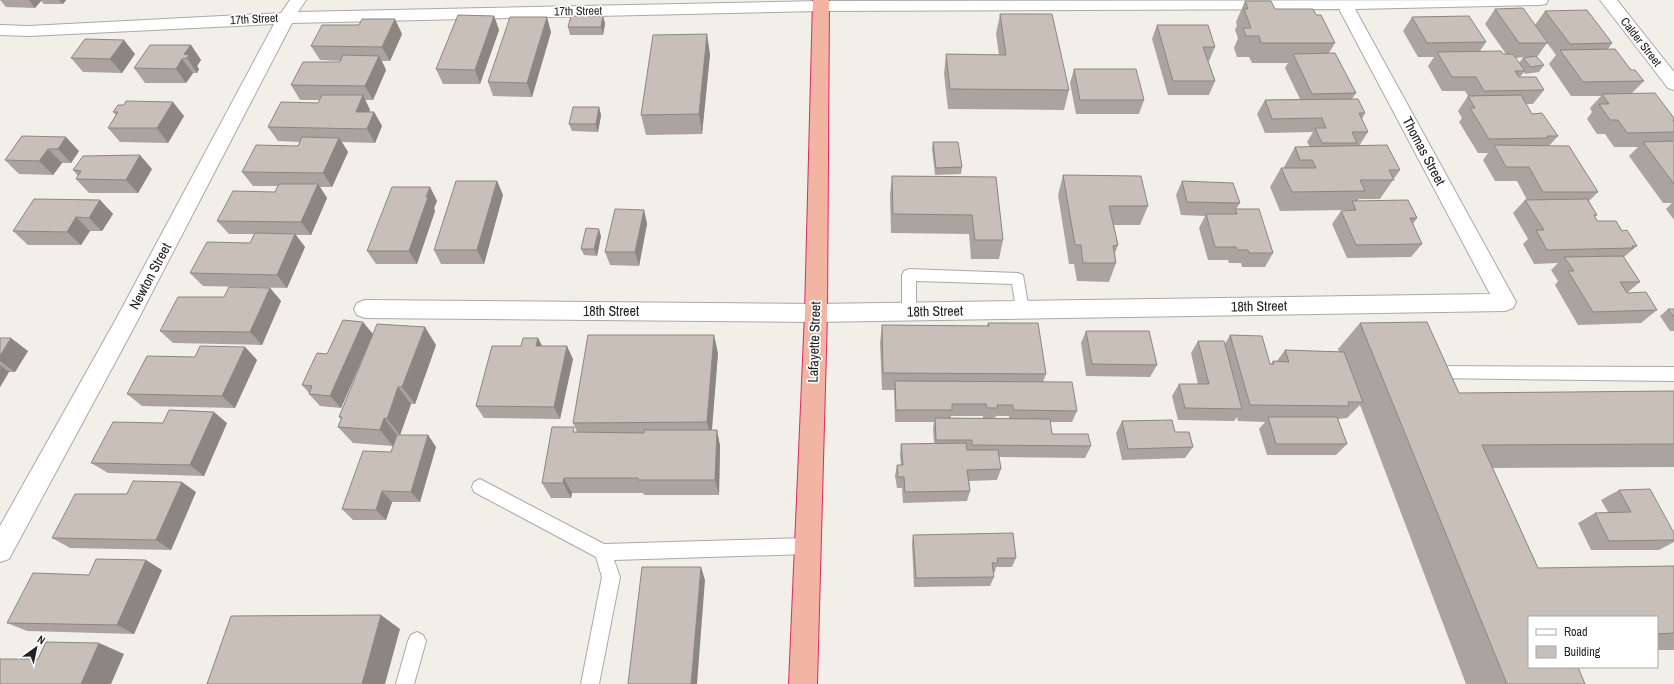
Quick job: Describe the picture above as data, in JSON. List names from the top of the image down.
{
  "streets": {
    "highway": ["Lafayette Street"],
    "street": [
      "17th Street",
      "Calder Street",
      "Thomas Street",
      "Newton Street",
      "18th Street"
    ]
  },
  "crossings": [
    ["17th Street", "Thomas Street"],
    ["17th Street", "Newton Street"],
    ["17th Street", "Lafayette Street"],
    ["Thomas Street", "18th Street"],
    ["18th Street", "Lafayette Street"]
  ],
  "legend": ["Road", "Building"],
  "north": "top right"
}
